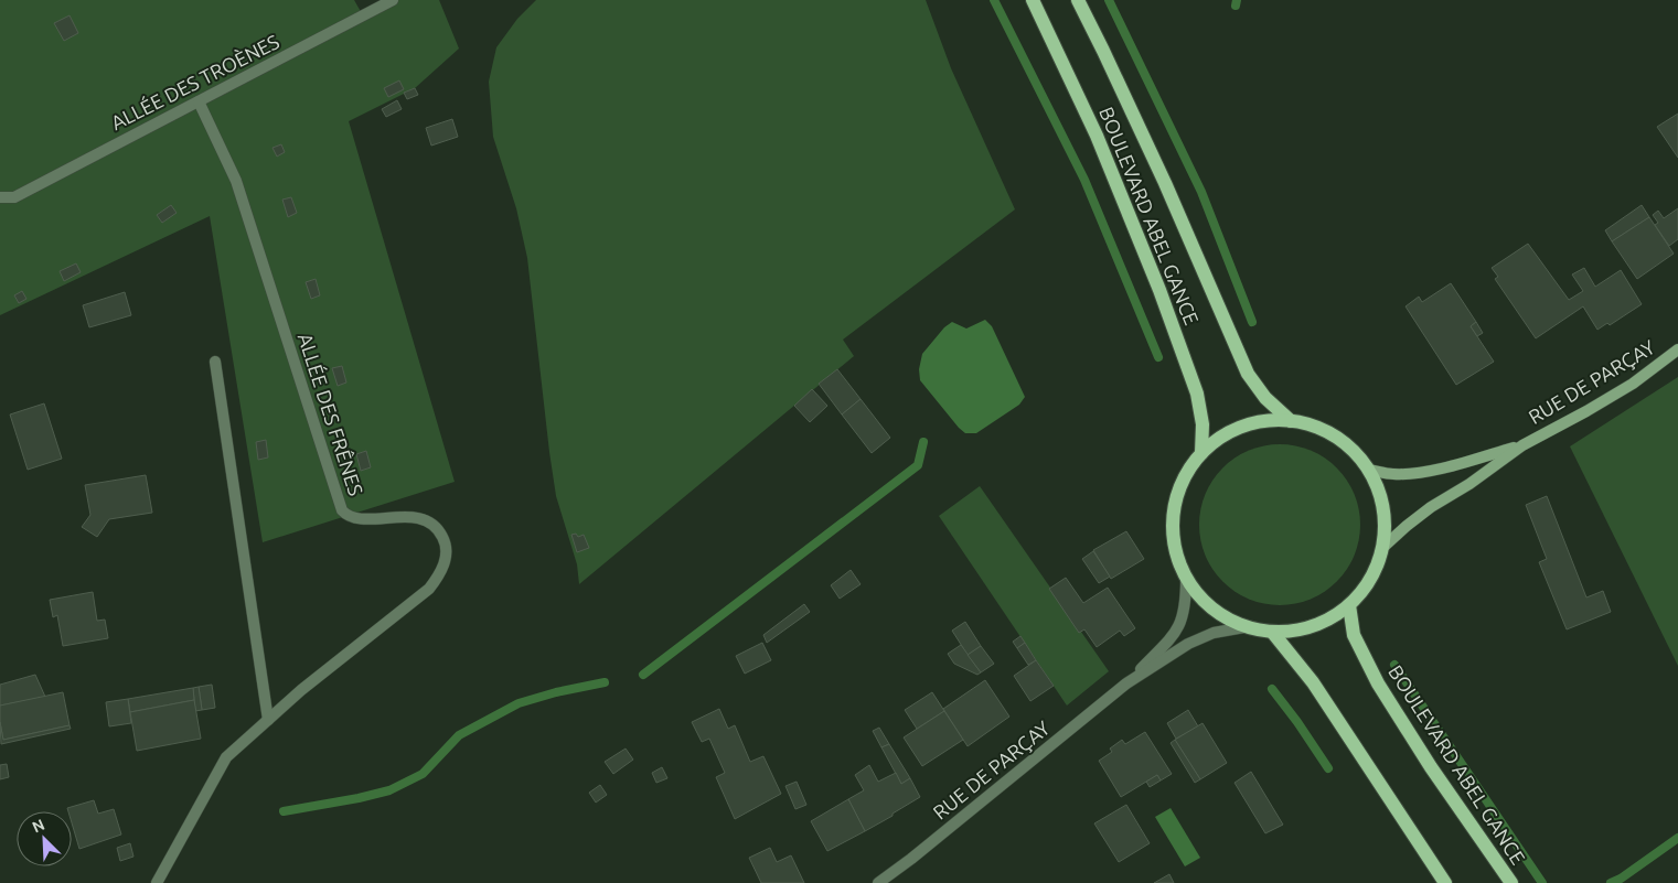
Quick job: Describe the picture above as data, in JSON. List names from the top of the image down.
{
  "streets": {
    "main road": ["BOULEVARD ABEL GANCE"],
    "street": ["ALLÉE DES TROÈNES", "RUE DE PARÇAY", "ALLÉE DES FRÊNES"]
  },
  "crossings": [
    ["ALLÉE DES TROÈNES", "ALLÉE DES FRÊNES"]
  ],
  "north": "top left"
}
